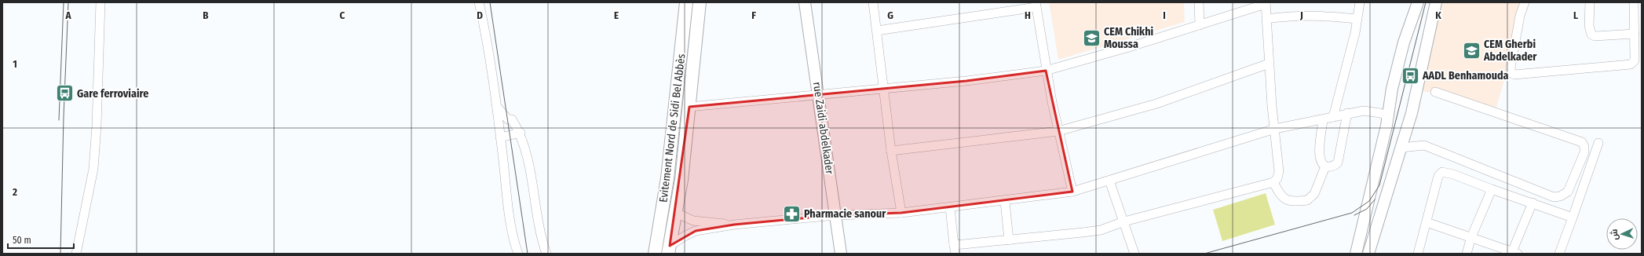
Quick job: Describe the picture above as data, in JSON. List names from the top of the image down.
{
  "streets": {
    "highway": ["Evitement Nord de Sidi Bel Abbès"],
    "main road": ["rue Zaidi abdelkader"]
  },
  "places": {
    "school or university": ["CEM Chikhi Moussa", "CEM Gherbi Abdelkader"],
    "bus stop": ["AADL Benhamouda", "Gare ferroviaire"],
    "pharmacy": ["Pharmacie sanour"]
  },
  "scale_bar": "50 m",
  "north": "left",
  "grid": {
    "columns": [
      "A",
      "B",
      "C",
      "D",
      "E",
      "F",
      "G",
      "H",
      "I",
      "J",
      "K",
      "L"
    ],
    "rows": ["1", "2"]
  }
}
